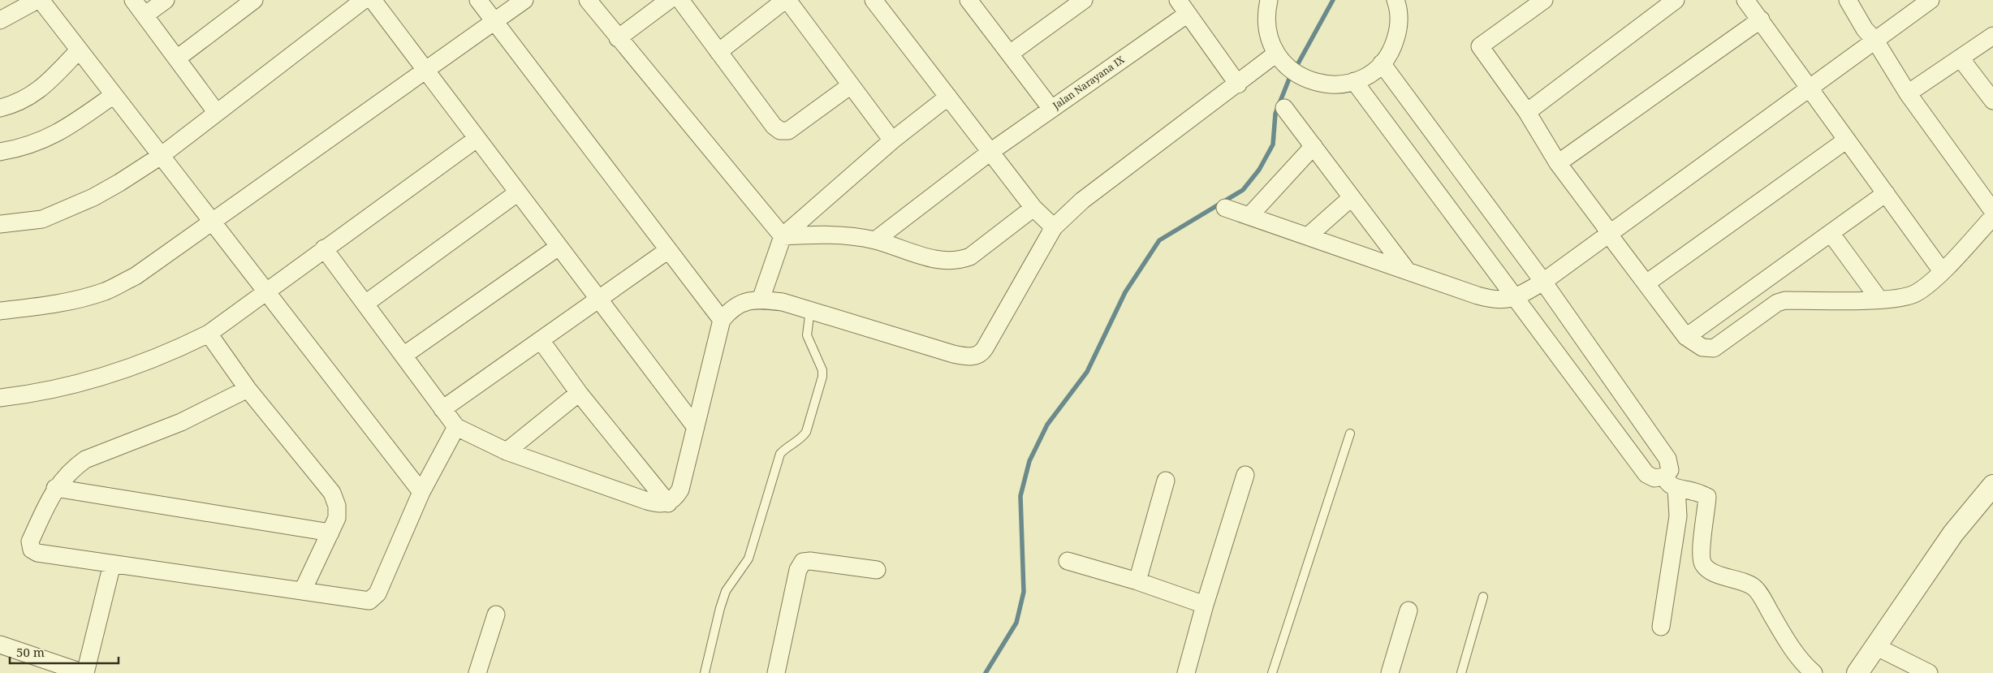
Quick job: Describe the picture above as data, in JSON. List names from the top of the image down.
{
  "streets": {
    "street": ["Jalan Narayana IX"]
  },
  "scale_bar": "50 m"
}
